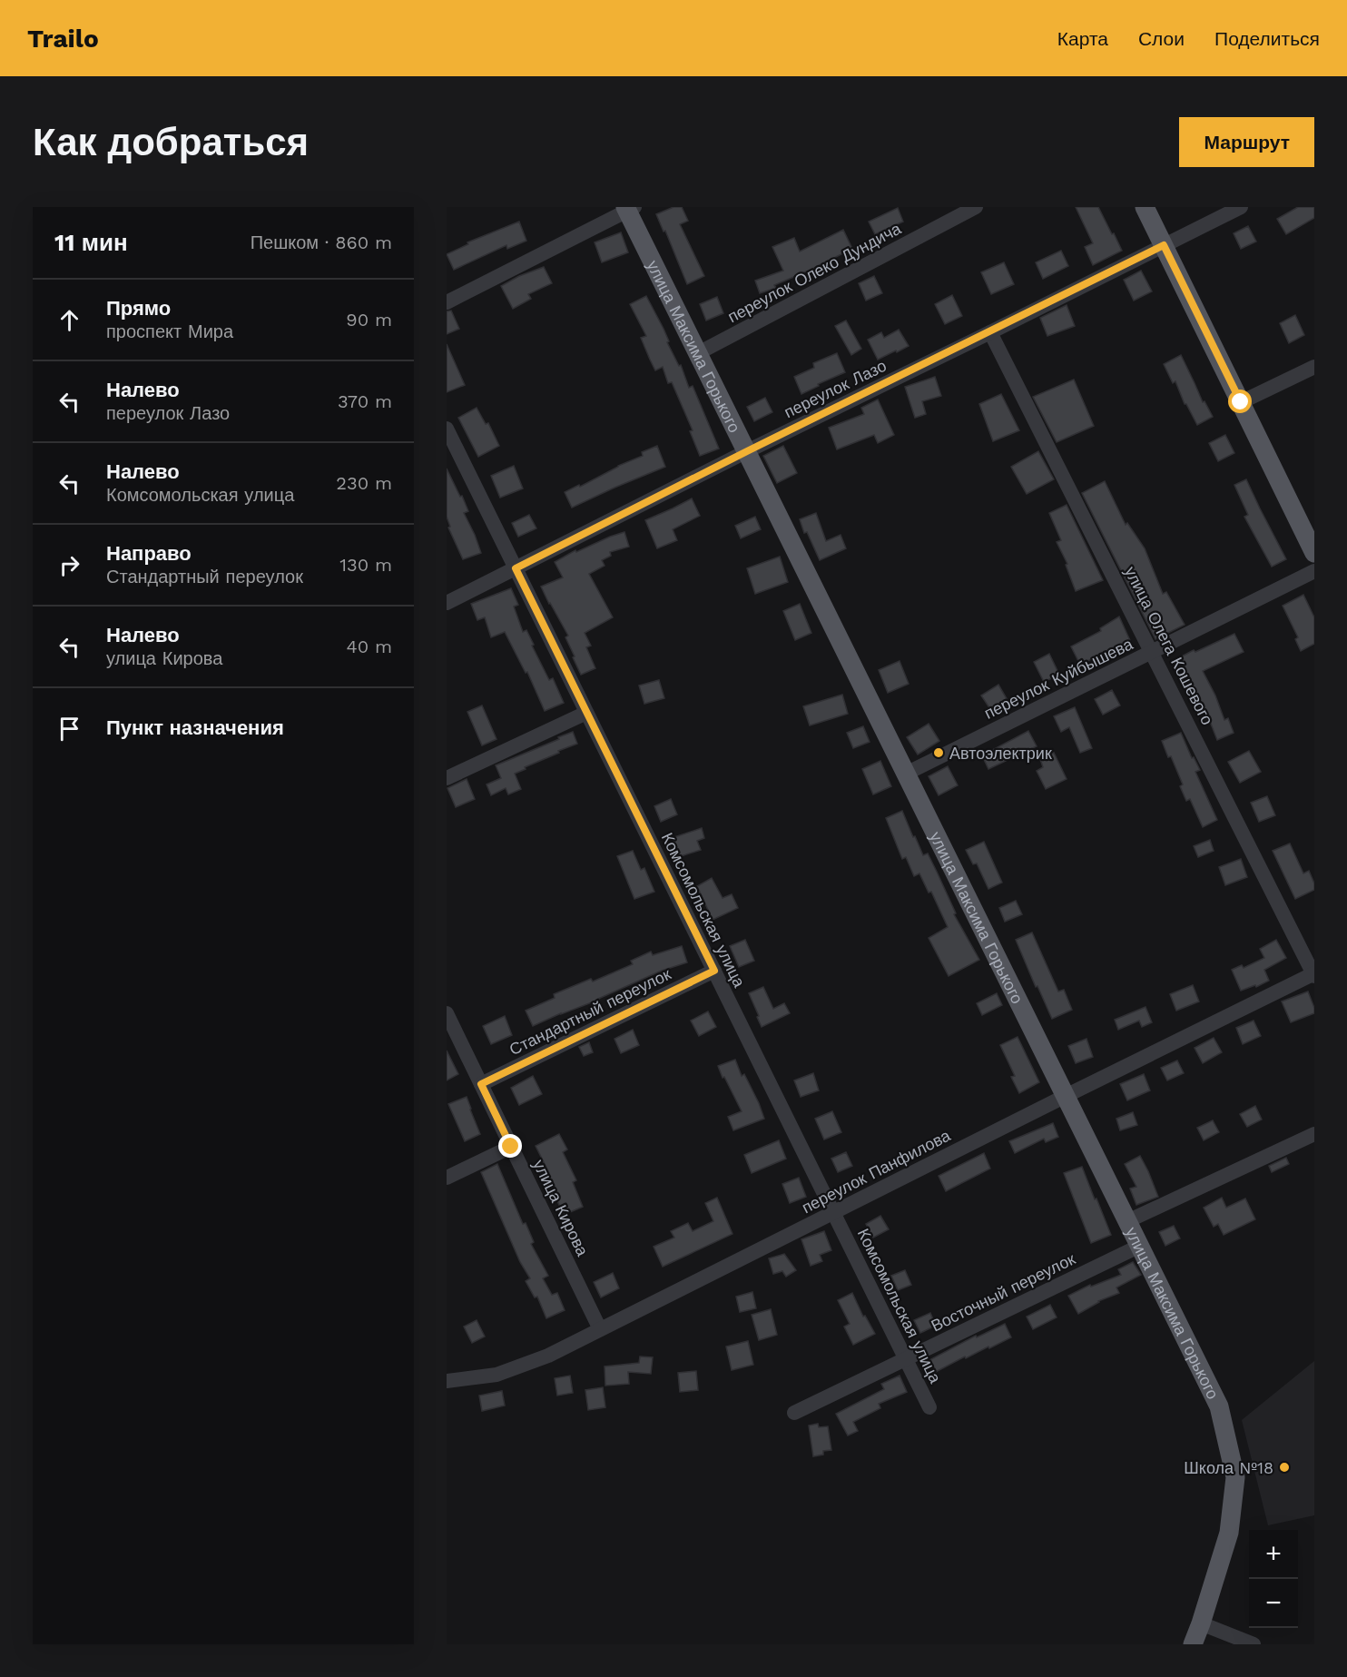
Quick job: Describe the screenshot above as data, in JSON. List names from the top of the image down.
{
  "streets": {
    "main road": ["улица Максима Горького"],
    "street": [
      "переулок Олеко Дундича",
      "переулок Лазо",
      "улица Олега Кошевого",
      "переулок Куйбышева",
      "Комсомольская улица",
      "Стандартный переулок",
      "переулок Панфилова",
      "улица Кирова",
      "Восточный переулок"
    ]
  },
  "crossings": [
    ["переулок Олеко Дундича", "улица Максима Горького"],
    ["улица Максима Горького", "переулок Лазо"],
    ["улица Максима Горького", "переулок Куйбышева"],
    ["улица Максима Горького", "переулок Панфилова"],
    ["улица Максима Горького", "Восточный переулок"],
    ["переулок Лазо", "улица Олега Кошевого"],
    ["переулок Лазо", "Комсомольская улица"],
    ["улица Олега Кошевого", "переулок Куйбышева"],
    ["улица Олега Кошевого", "переулок Панфилова"],
    ["Комсомольская улица", "Стандартный переулок"],
    ["Комсомольская улица", "переулок Панфилова"],
    ["Комсомольская улица", "Восточный переулок"],
    ["Стандартный переулок", "улица Кирова"],
    ["переулок Панфилова", "улица Кирова"]
  ],
  "places": ["Автоэлектрик", "Школа №18"],
  "page": {
    "header": "Trailo",
    "nav": ["Карта", "Слои", "Поделиться"],
    "buttons": "Маршрут",
    "title": "Как добраться",
    "heading": ["11 мин", "Пешком · 860 m"],
    "list": [
      ["Прямо", "проспект Мира", "90 m"],
      ["Налево", "переулок Лазо", "370 m"],
      ["Налево", "Комсомольская улица", "230 m"],
      ["Направо", "Стандартный переулок", "130 m"],
      ["Налево", "улица Кирова", "40 m"],
      "Пункт назначения"
    ],
    "map_buttons": ["+", "−"]
  }
}
